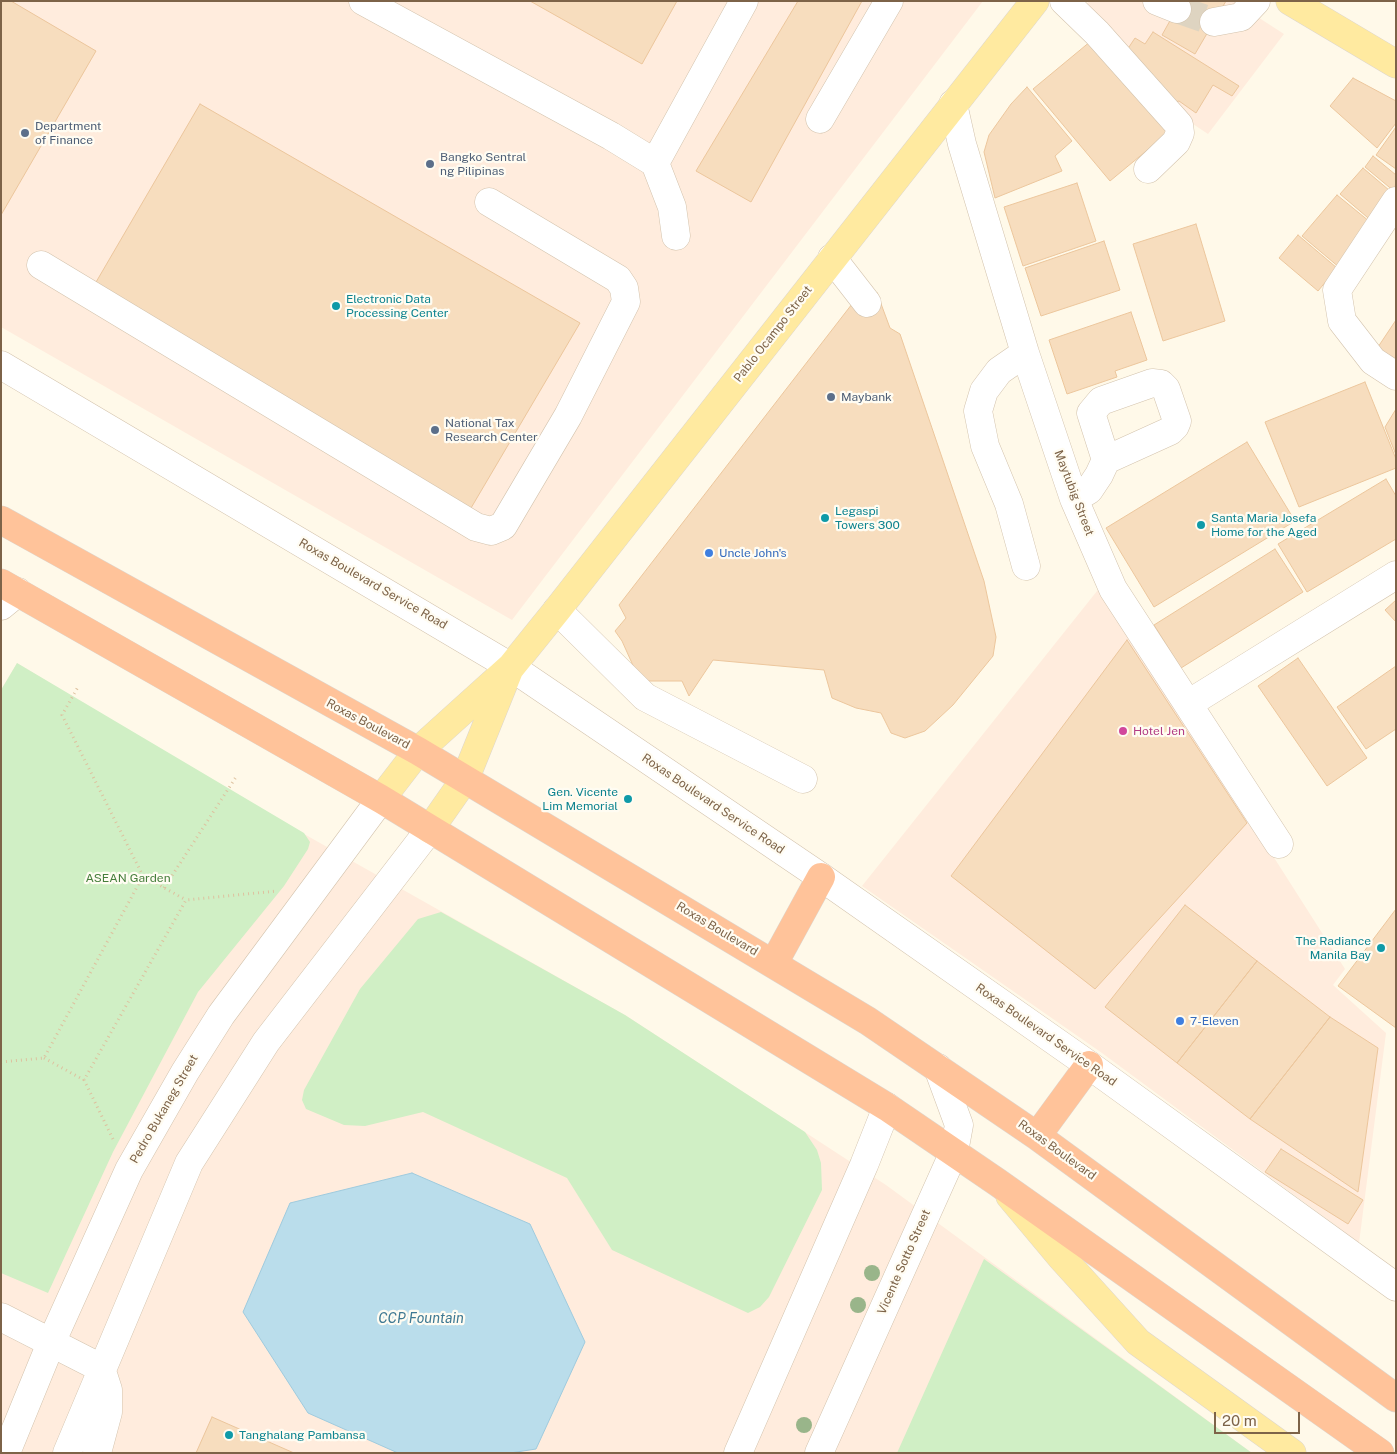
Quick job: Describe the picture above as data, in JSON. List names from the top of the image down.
{
  "streets": {
    "highway": ["Roxas Boulevard"],
    "main road": ["Pablo Ocampo Street"],
    "street": [
      "Maytubig Street",
      "Roxas Boulevard Service Road",
      "Pedro Bukaneg Street",
      "Vicente Sotto Street"
    ]
  },
  "crossings": [
    ["Pablo Ocampo Street", "Maytubig Street"],
    ["Pablo Ocampo Street", "Roxas Boulevard Service Road"],
    ["Pablo Ocampo Street", "Roxas Boulevard"],
    ["Pablo Ocampo Street", "Pedro Bukaneg Street"],
    ["Roxas Boulevard", "Vicente Sotto Street"]
  ],
  "water": ["CCP Fountain"],
  "parks": ["ASEAN Garden"],
  "places": [
    "Department of Finance",
    "Bangko Sentral ng Pilipinas",
    "Electronic Data Processing Center",
    "Maybank",
    "National Tax Research Center",
    "Legaspi Towers 300",
    "Santa Maria Josefa Home for the Aged",
    "Uncle John's",
    "Hotel Jen",
    "Gen. Vicente Lim Memorial",
    "The Radiance Manila Bay",
    "7-Eleven",
    "Tanghalang Pambansa"
  ],
  "scale_bar": "20 m"
}
